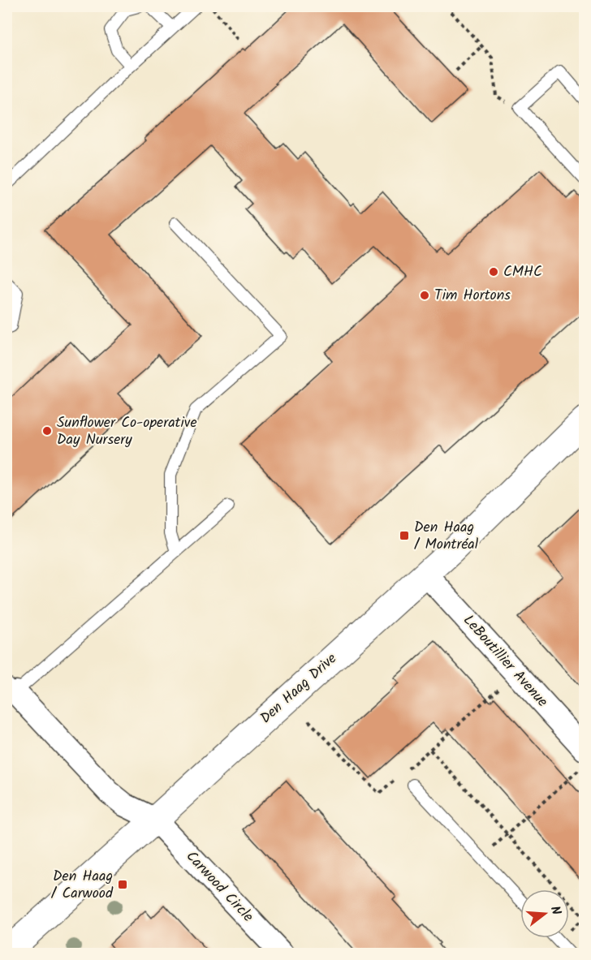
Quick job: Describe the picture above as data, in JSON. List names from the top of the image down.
{
  "streets": {
    "street": ["LeBoutillier Avenue", "Den Haag Drive", "Carwood Circle"]
  },
  "crossings": [
    ["LeBoutillier Avenue", "Den Haag Drive"],
    ["Den Haag Drive", "Carwood Circle"]
  ],
  "places": {
    "other": ["CMHC", "Tim Hortons", "Sunflower Co-operative Day Nursery"],
    "transit": ["Den Haag / Montréal", "Den Haag / Carwood"]
  },
  "north": "right"
}
